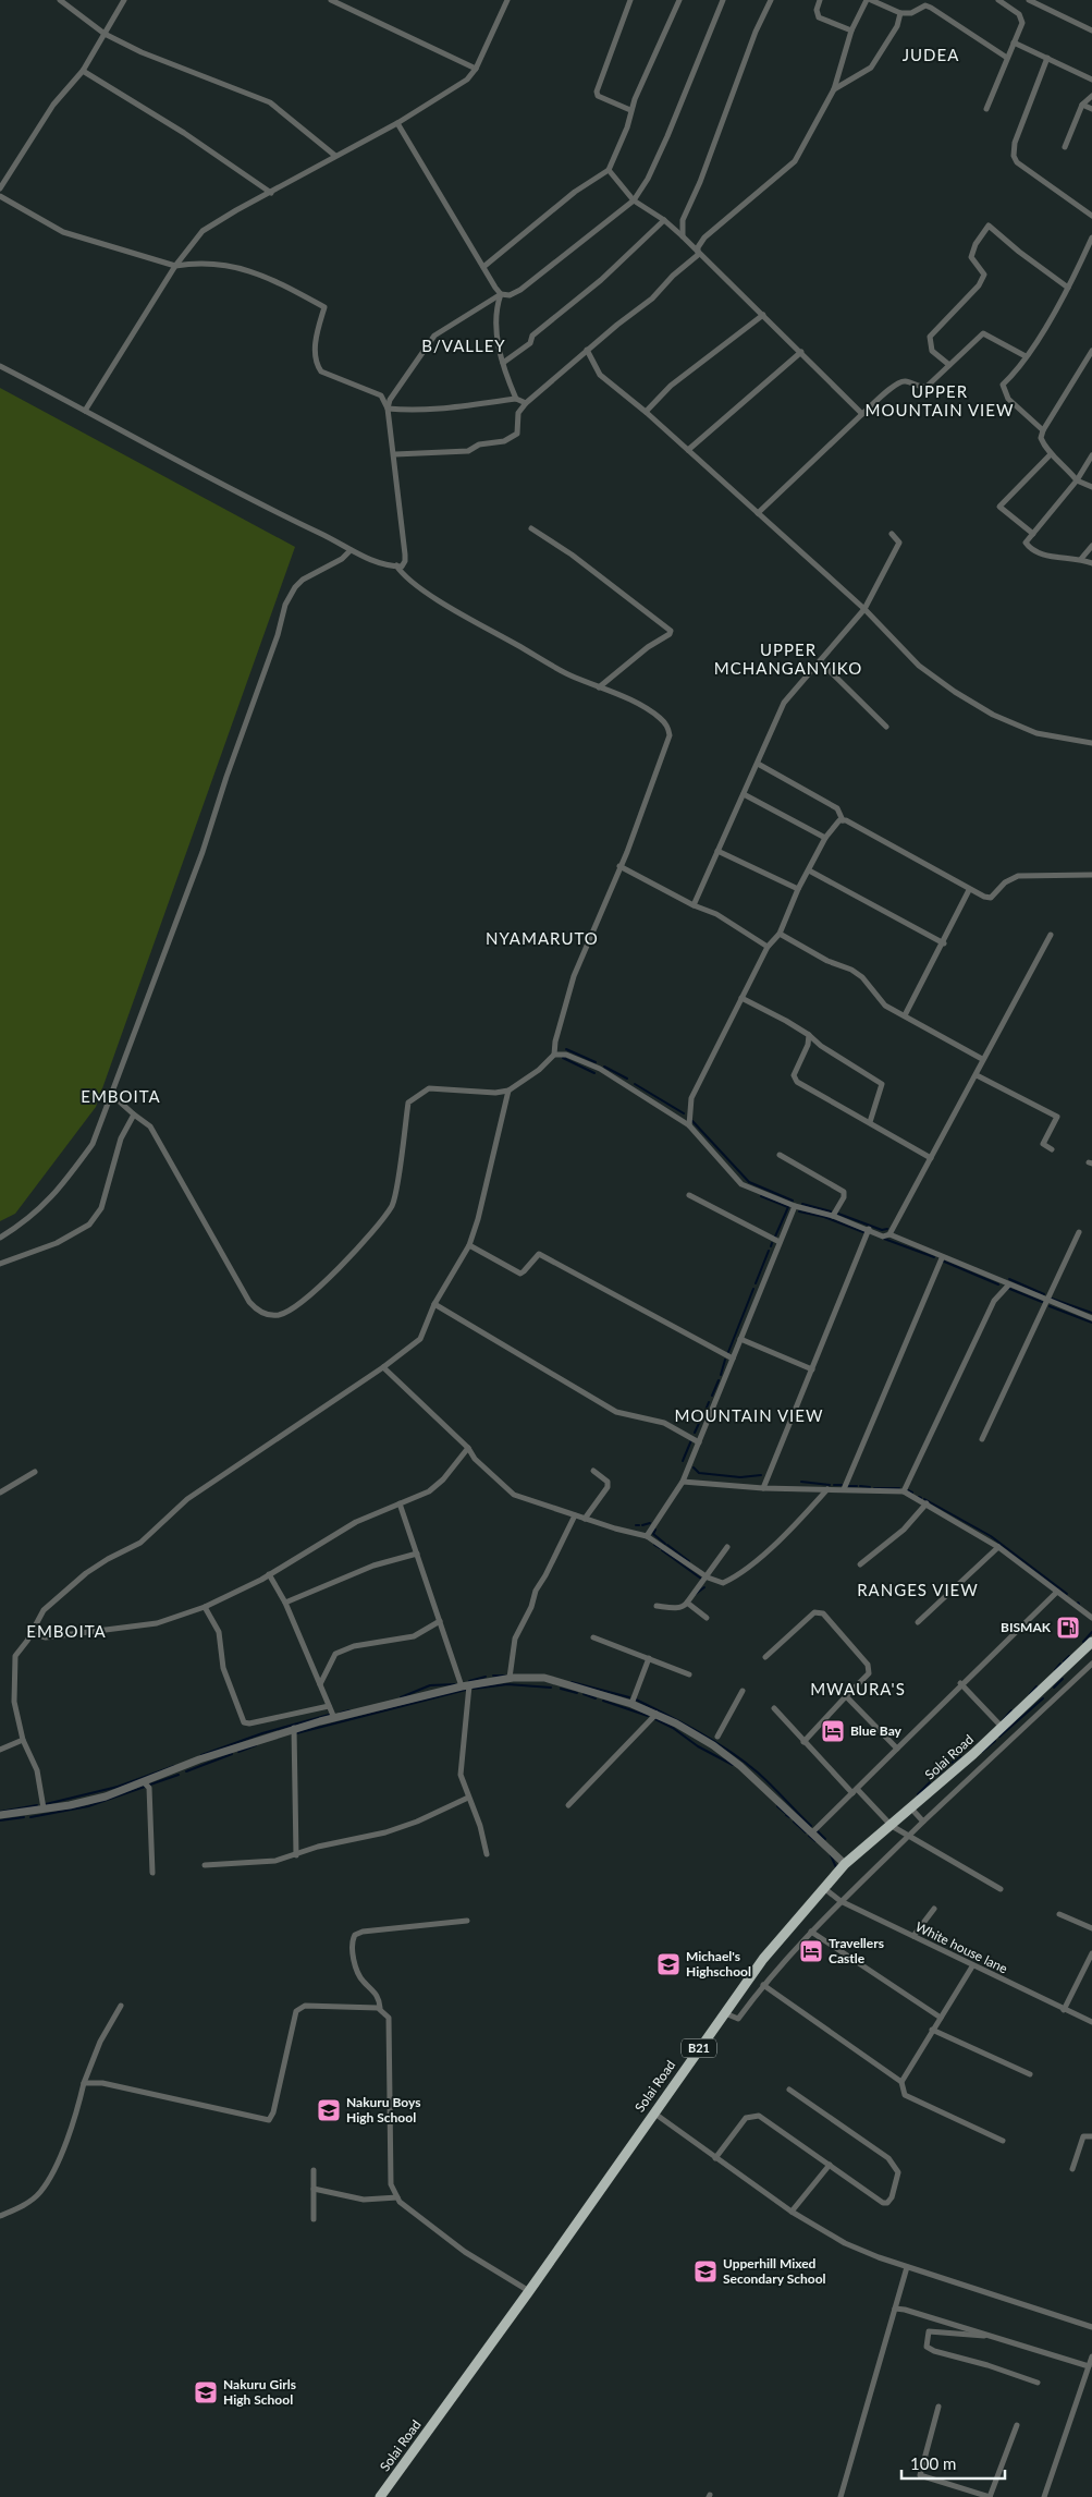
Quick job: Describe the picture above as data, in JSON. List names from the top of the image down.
{
  "streets": {
    "highway": ["Solai Road", "B21"],
    "street": ["White house lane"]
  },
  "crossings": [
    ["Solai Road", "White house lane"]
  ],
  "districts": [
    "JUDEA",
    "B/VALLEY",
    "UPPER MOUNTAIN VIEW",
    "UPPER MCHANGANYIKO",
    "NYAMARUTO",
    "EMBOITA",
    "MOUNTAIN VIEW",
    "RANGES VIEW",
    "EMBOITA",
    "MWAURA'S"
  ],
  "places": {
    "fuel station": ["BISMAK"],
    "hotel": ["Blue Bay", "Travellers Castle"],
    "school or university": [
      "Michael's Highschool",
      "Nakuru Boys High School",
      "Upperhill Mixed Secondary School",
      "Nakuru Girls High School"
    ]
  },
  "scale_bar": "100 m"
}
